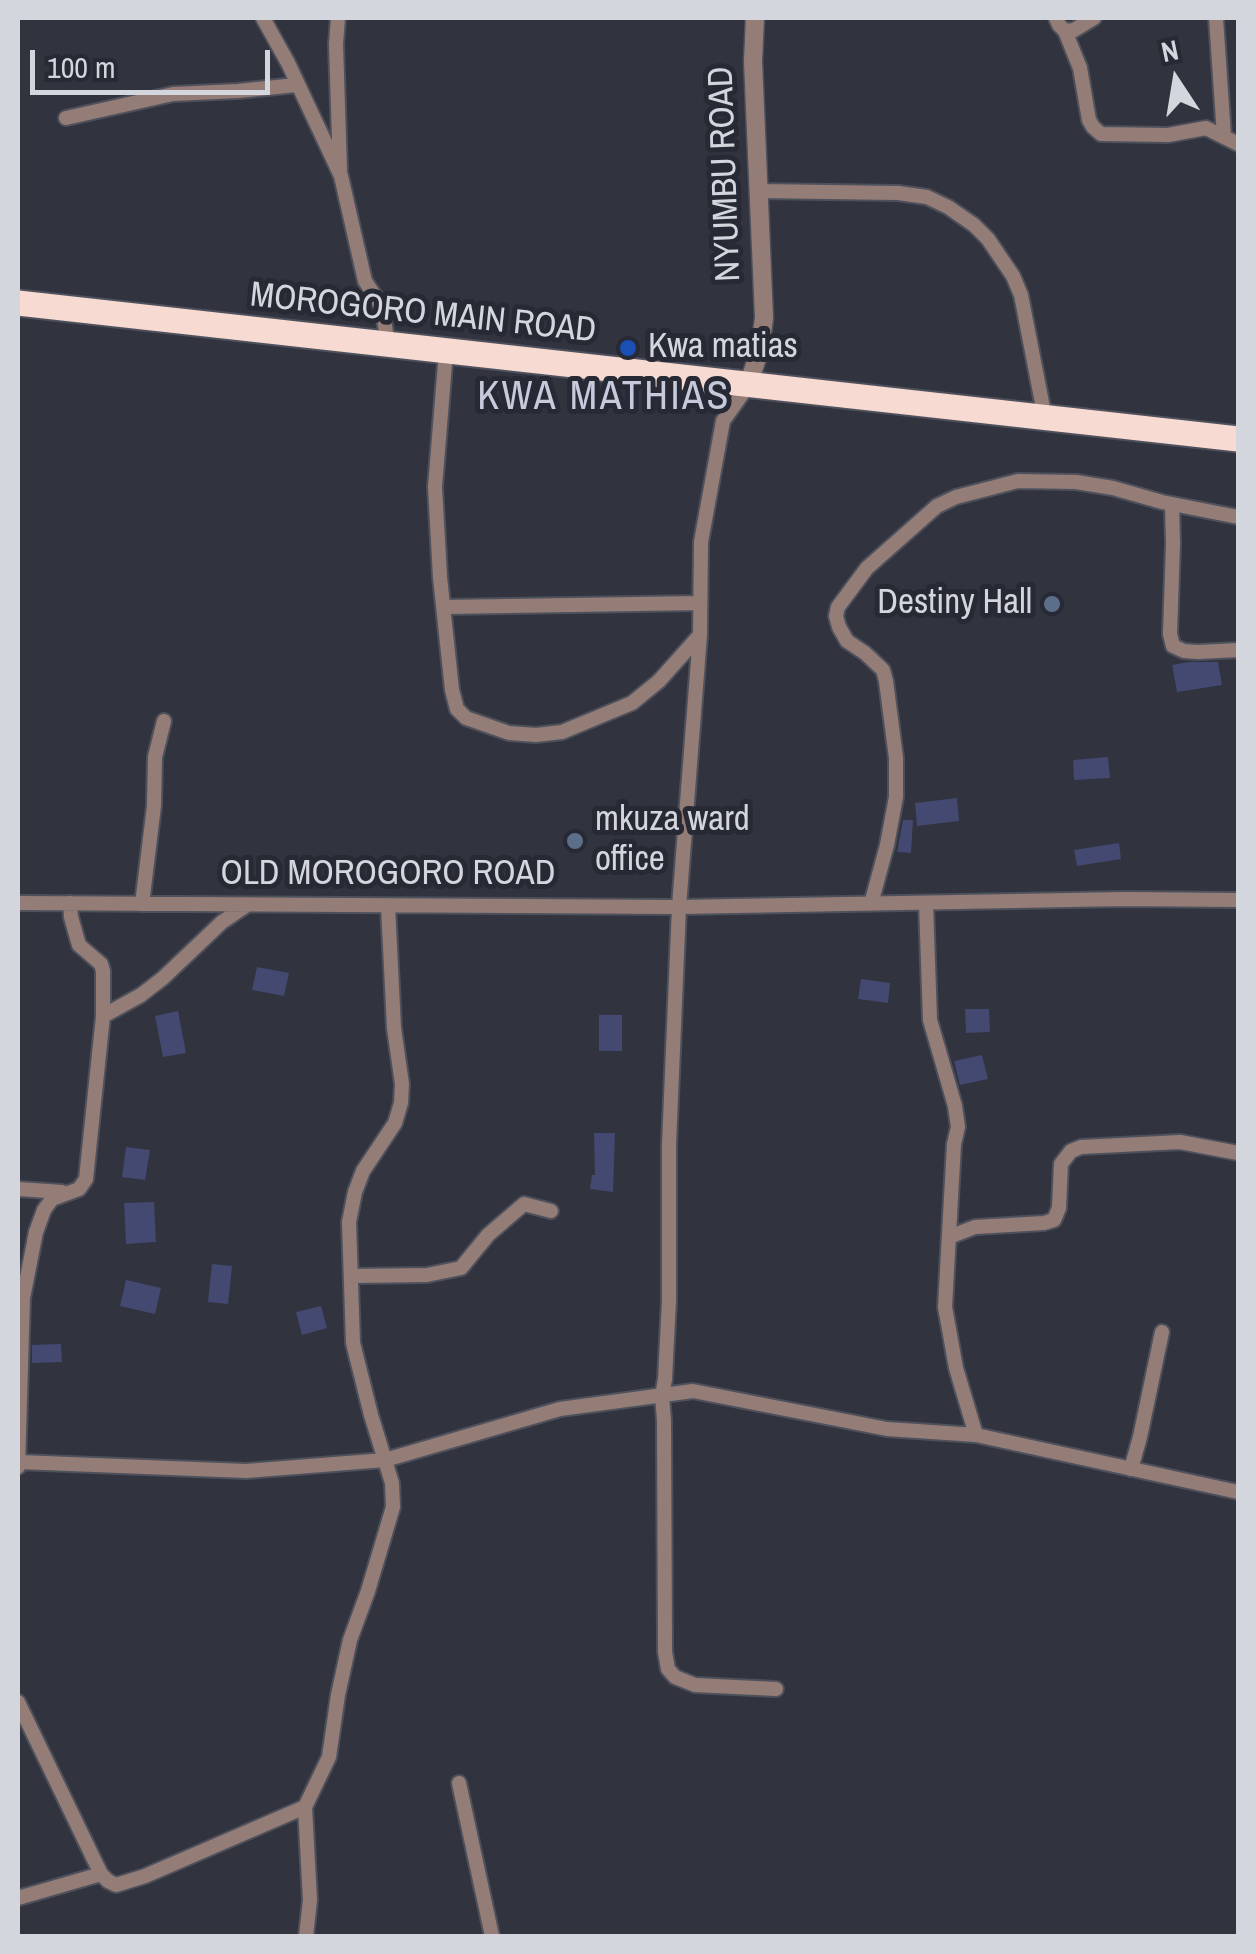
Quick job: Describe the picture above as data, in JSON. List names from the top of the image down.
{
  "streets": {
    "highway": ["MOROGORO MAIN ROAD"],
    "street": ["NYUMBU ROAD", "OLD MOROGORO ROAD"]
  },
  "crossings": [
    ["NYUMBU ROAD", "MOROGORO MAIN ROAD"]
  ],
  "districts": ["KWA MATHIAS"],
  "places": ["Kwa matias", "Destiny Hall", "mkuza ward office"],
  "scale_bar": "100 m",
  "north": "top"
}
